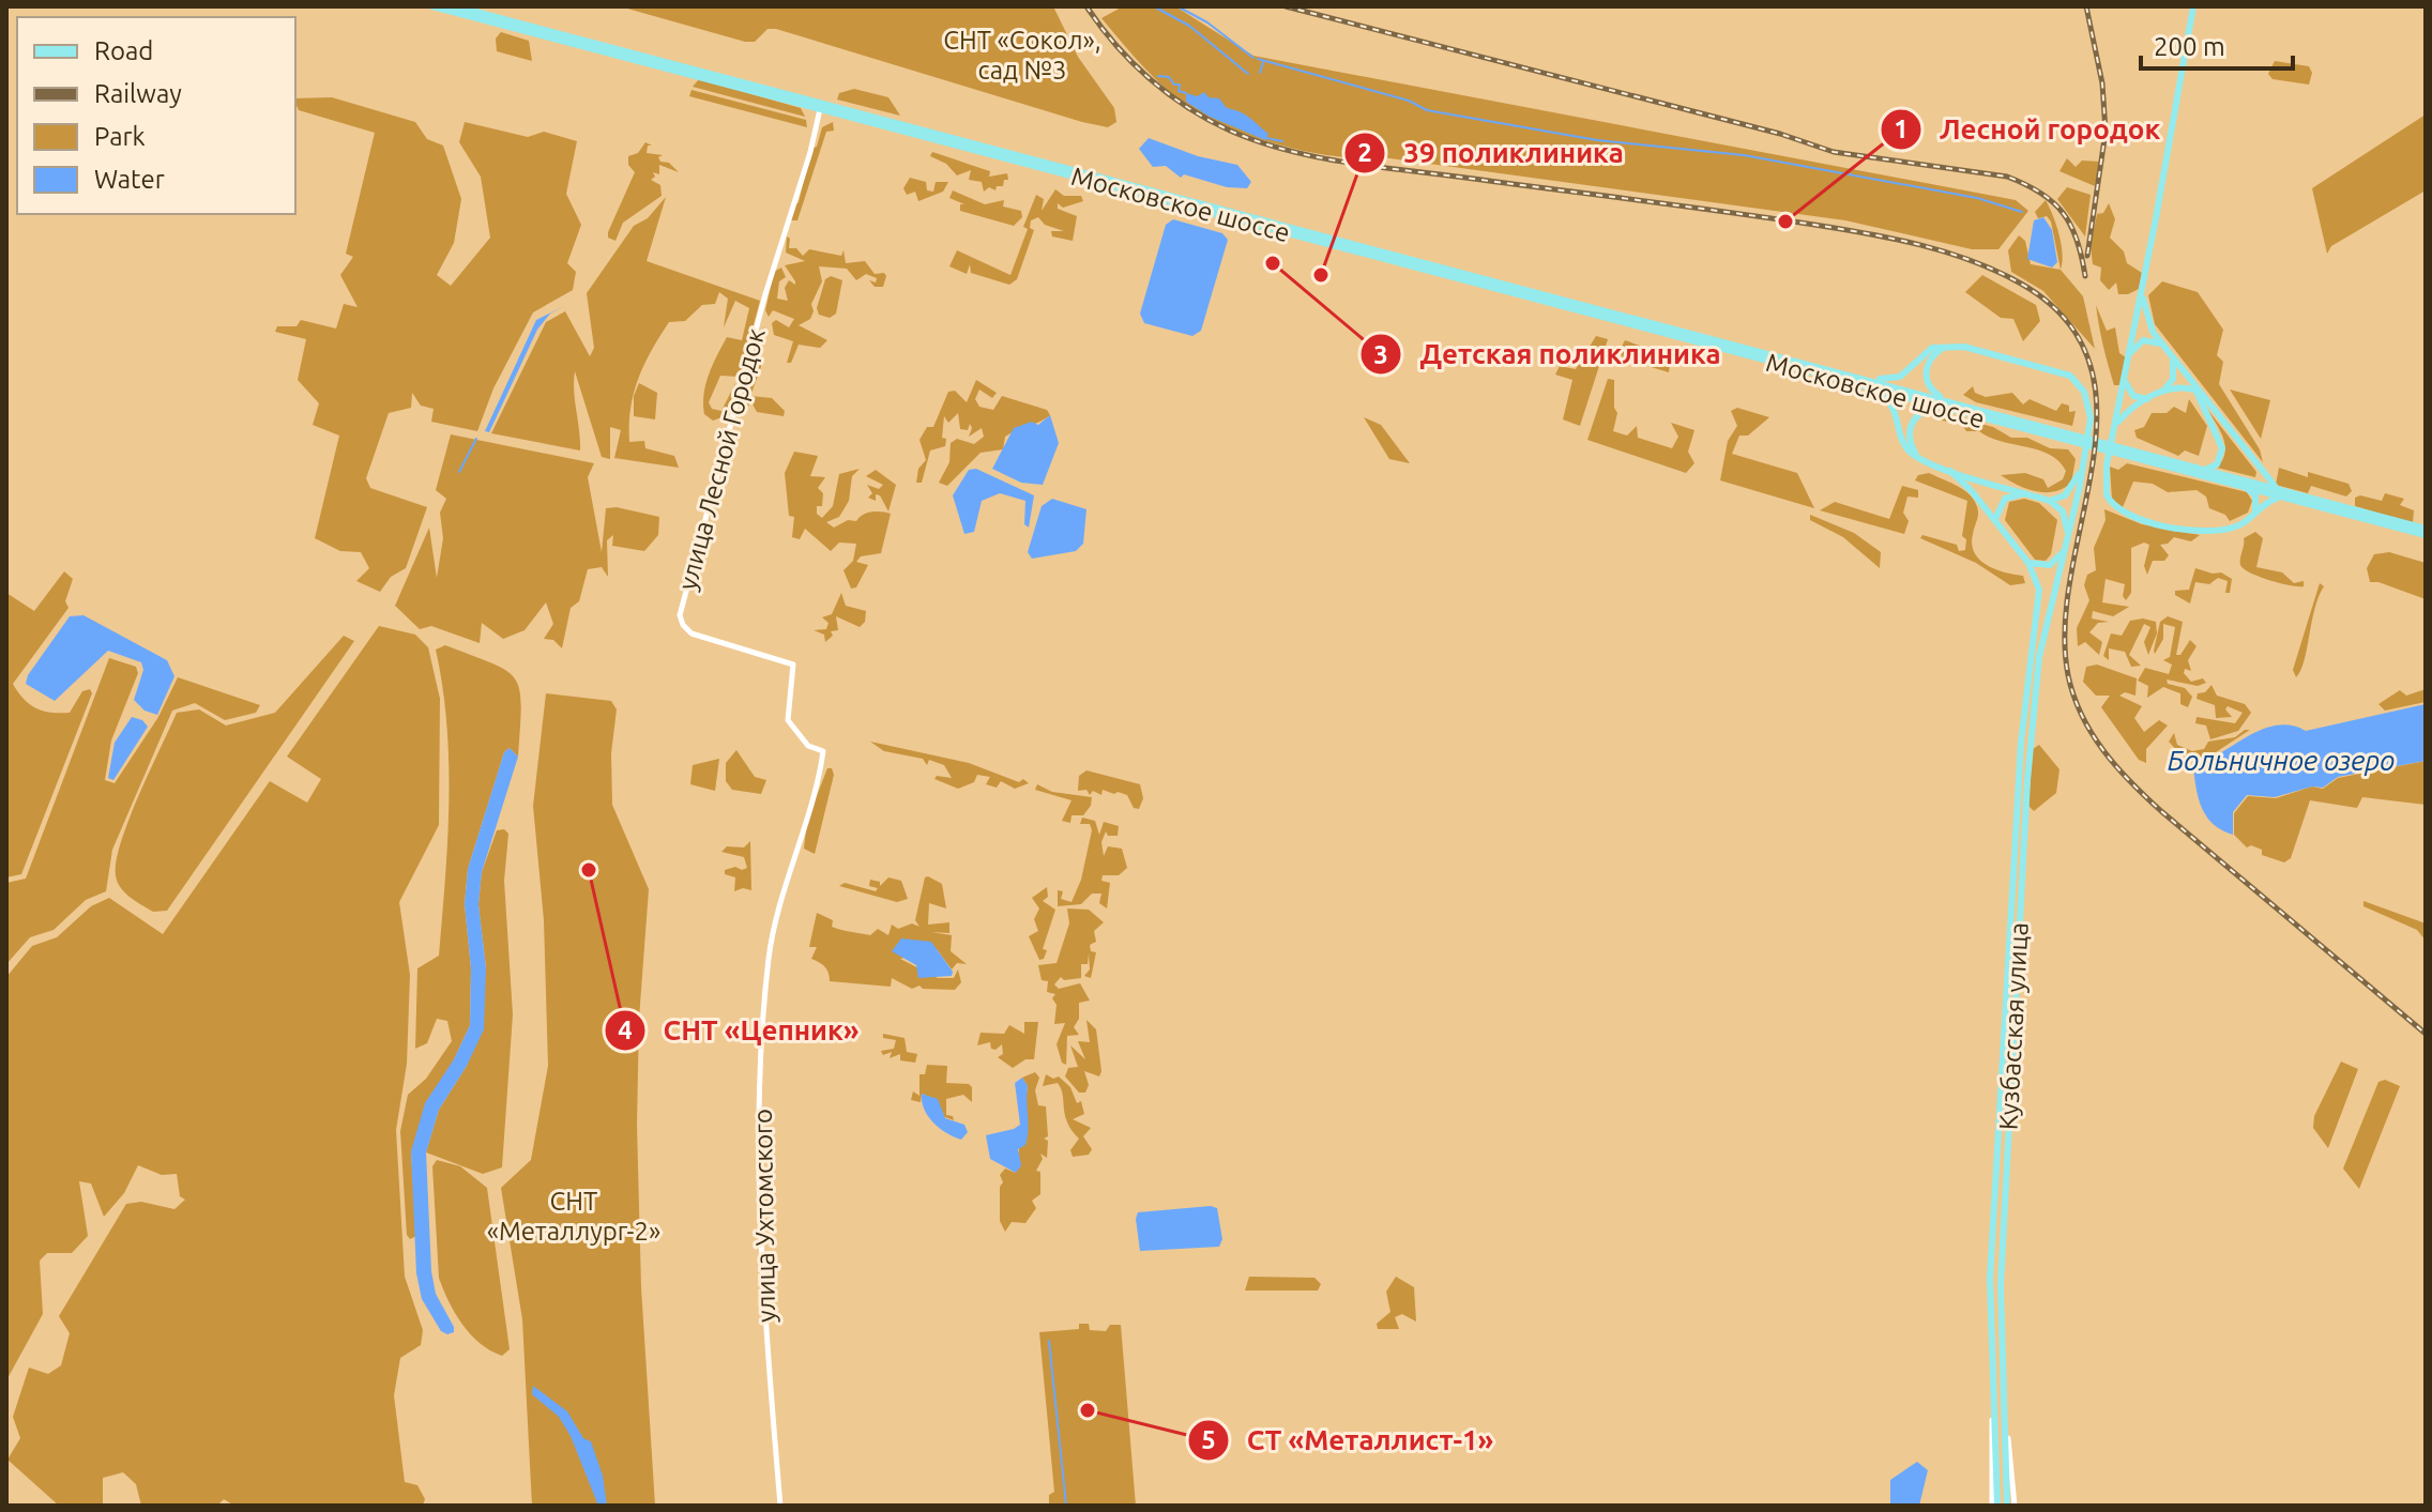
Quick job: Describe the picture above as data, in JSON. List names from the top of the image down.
{
  "streets": {
    "main road": ["Московское шоссе", "Кузбасская улица"],
    "street": ["улица Лесной Городок", "улица Ухтомского"]
  },
  "crossings": [
    ["Московское шоссе", "улица Лесной Городок"],
    ["улица Лесной Городок", "улица Ухтомского"]
  ],
  "water": ["Больничное озеро"],
  "parks": ["СНТ «Сокол», сад №3", "СНТ «Металлург-2»"],
  "places": [
    "Лесной городок",
    "Детская поликлиника",
    "39 поликлиника",
    "СНТ «Цепник»",
    "СТ «Металлист-1»"
  ],
  "legend": [
    "Road",
    "Railway",
    "Park",
    "Water"
  ],
  "scale_bar": "200 m"
}
